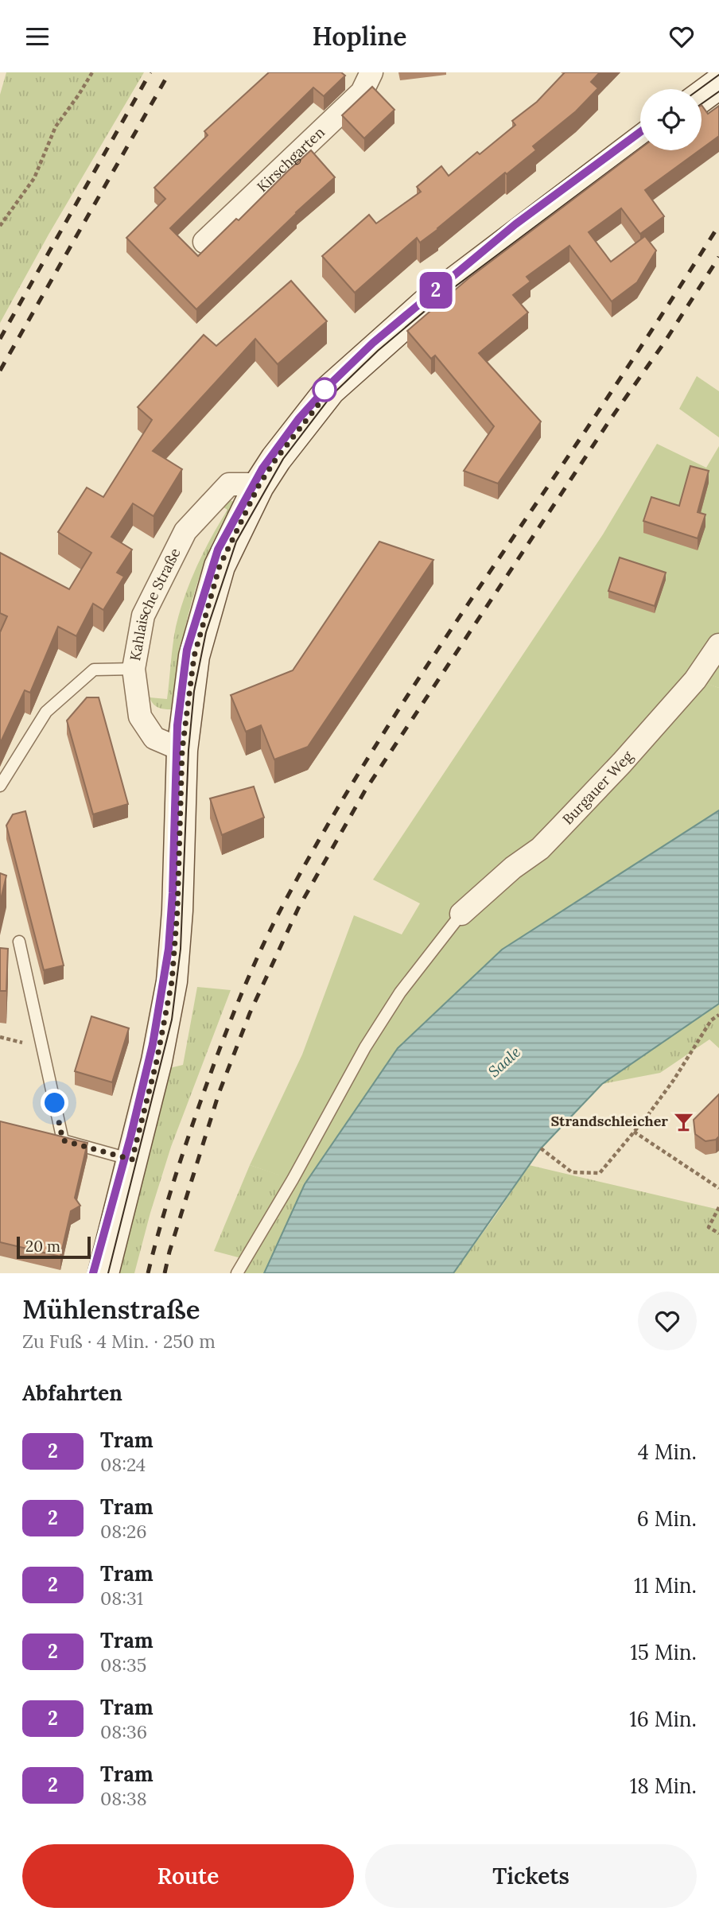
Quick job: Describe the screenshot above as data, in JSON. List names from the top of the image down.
{
  "streets": {
    "street": ["Kirschgarten", "Kahlaische Straße", "Burgauer Weg"]
  },
  "water": ["Saale"],
  "places": {
    "bar": ["Strandschleicher"]
  },
  "lines": ["tram line 2"],
  "scale_bar": "20 m",
  "page": {
    "header": "Hopline",
    "on_map": "2",
    "scale": "20 m",
    "heading": [
      ["Mühlenstraße", "Zu Fuß · 4 Min. · 250 m"],
      "Abfahrten"
    ],
    "list": [
      {
        "mark": "2",
        "name": "Tram",
        "note": "08:24",
        "value": "4 Min."
      },
      {
        "mark": "2",
        "name": "Tram",
        "note": "08:26",
        "value": "6 Min."
      },
      {
        "mark": "2",
        "name": "Tram",
        "note": "08:31",
        "value": "11 Min."
      },
      {
        "mark": "2",
        "name": "Tram",
        "note": "08:35",
        "value": "15 Min."
      },
      {
        "mark": "2",
        "name": "Tram",
        "note": "08:36",
        "value": "16 Min."
      },
      {
        "mark": "2",
        "name": "Tram",
        "note": "08:38",
        "value": "18 Min."
      }
    ],
    "buttons": ["Route", "Tickets"]
  }
}
